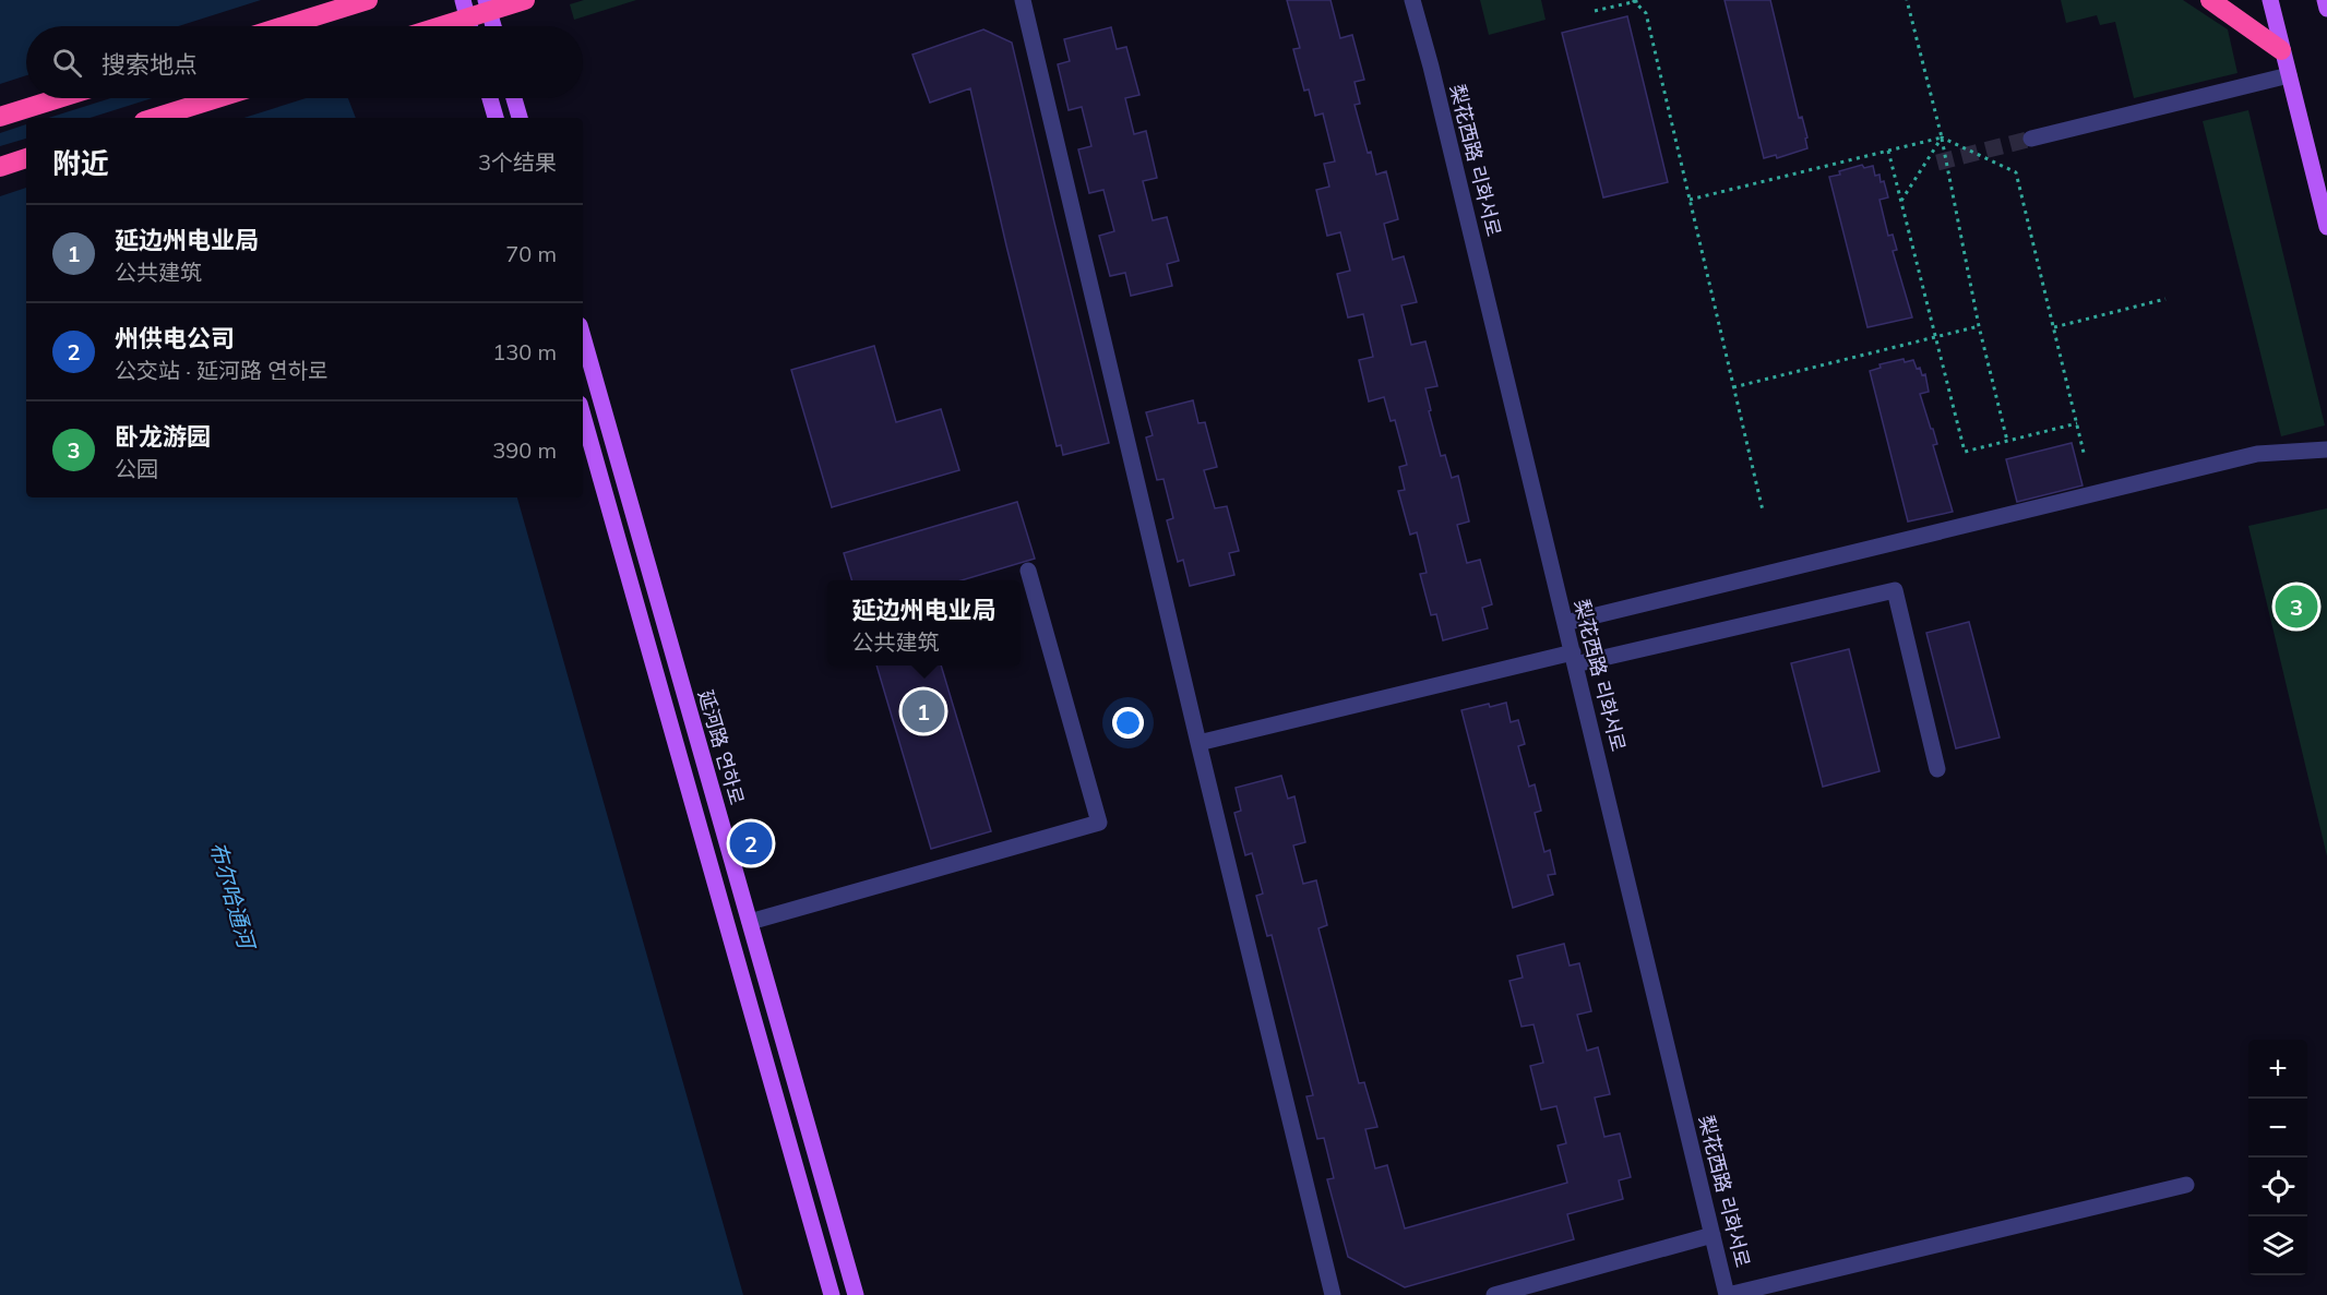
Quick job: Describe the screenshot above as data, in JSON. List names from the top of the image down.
{
  "streets": {
    "main road": ["延河路 연하로"],
    "street": ["梨花西路 리화서로"]
  },
  "water": ["布尔哈通河"],
  "page": {
    "search": "搜索地点",
    "heading": ["附近", "3个结果"],
    "list": [
      {
        "mark": "1",
        "name": "延边州电业局",
        "note": "公共建筑",
        "value": "70 m"
      },
      {
        "mark": "2",
        "name": "州供电公司",
        "note": "公交站 · 延河路 연하로",
        "value": "130 m"
      },
      {
        "mark": "3",
        "name": "卧龙游园",
        "note": "公园",
        "value": "390 m"
      }
    ],
    "popup": ["延边州电业局", "公共建筑"],
    "pins": ["3", "1", "2"],
    "map_buttons": ["+", "−"]
  }
}
